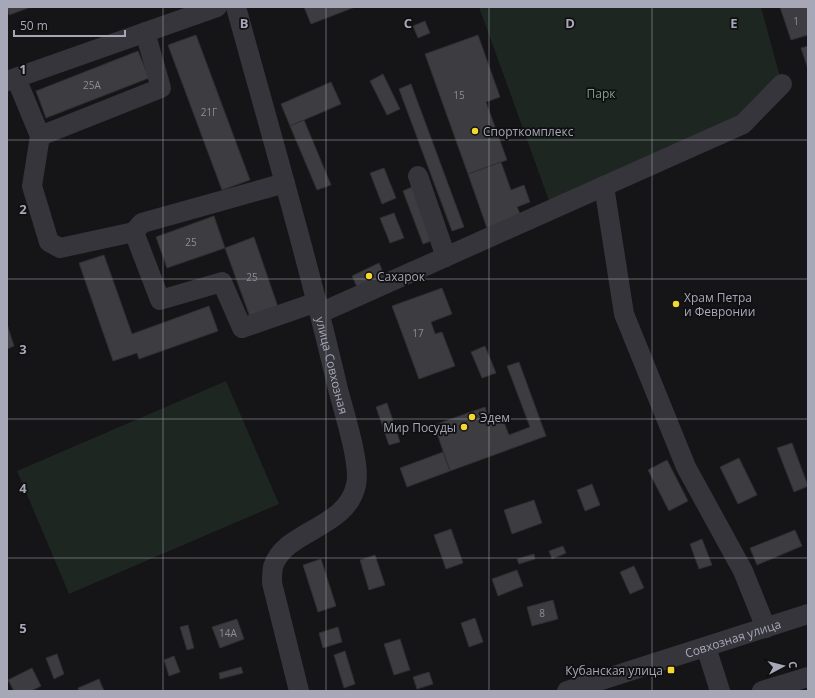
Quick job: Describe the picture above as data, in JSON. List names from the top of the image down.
{
  "streets": {
    "street": ["улица Совхозная", "Совхозная улица"]
  },
  "parks": ["Парк"],
  "places": {
    "other": [
      "Спорткомплекс",
      "Сахарок",
      "Храм Петра и Февронии",
      "Эдем",
      "Мир Посуды"
    ],
    "transit": ["Кубанская улица"]
  },
  "house_numbers": [
    "1",
    "25А",
    "15",
    "21Г",
    "25",
    "25",
    "17",
    "8",
    "14А"
  ],
  "scale_bar": "50 m",
  "north": "right",
  "grid": {
    "columns": [
      "B",
      "C",
      "D",
      "E"
    ],
    "rows": [
      "1",
      "2",
      "3",
      "4",
      "5"
    ]
  }
}
